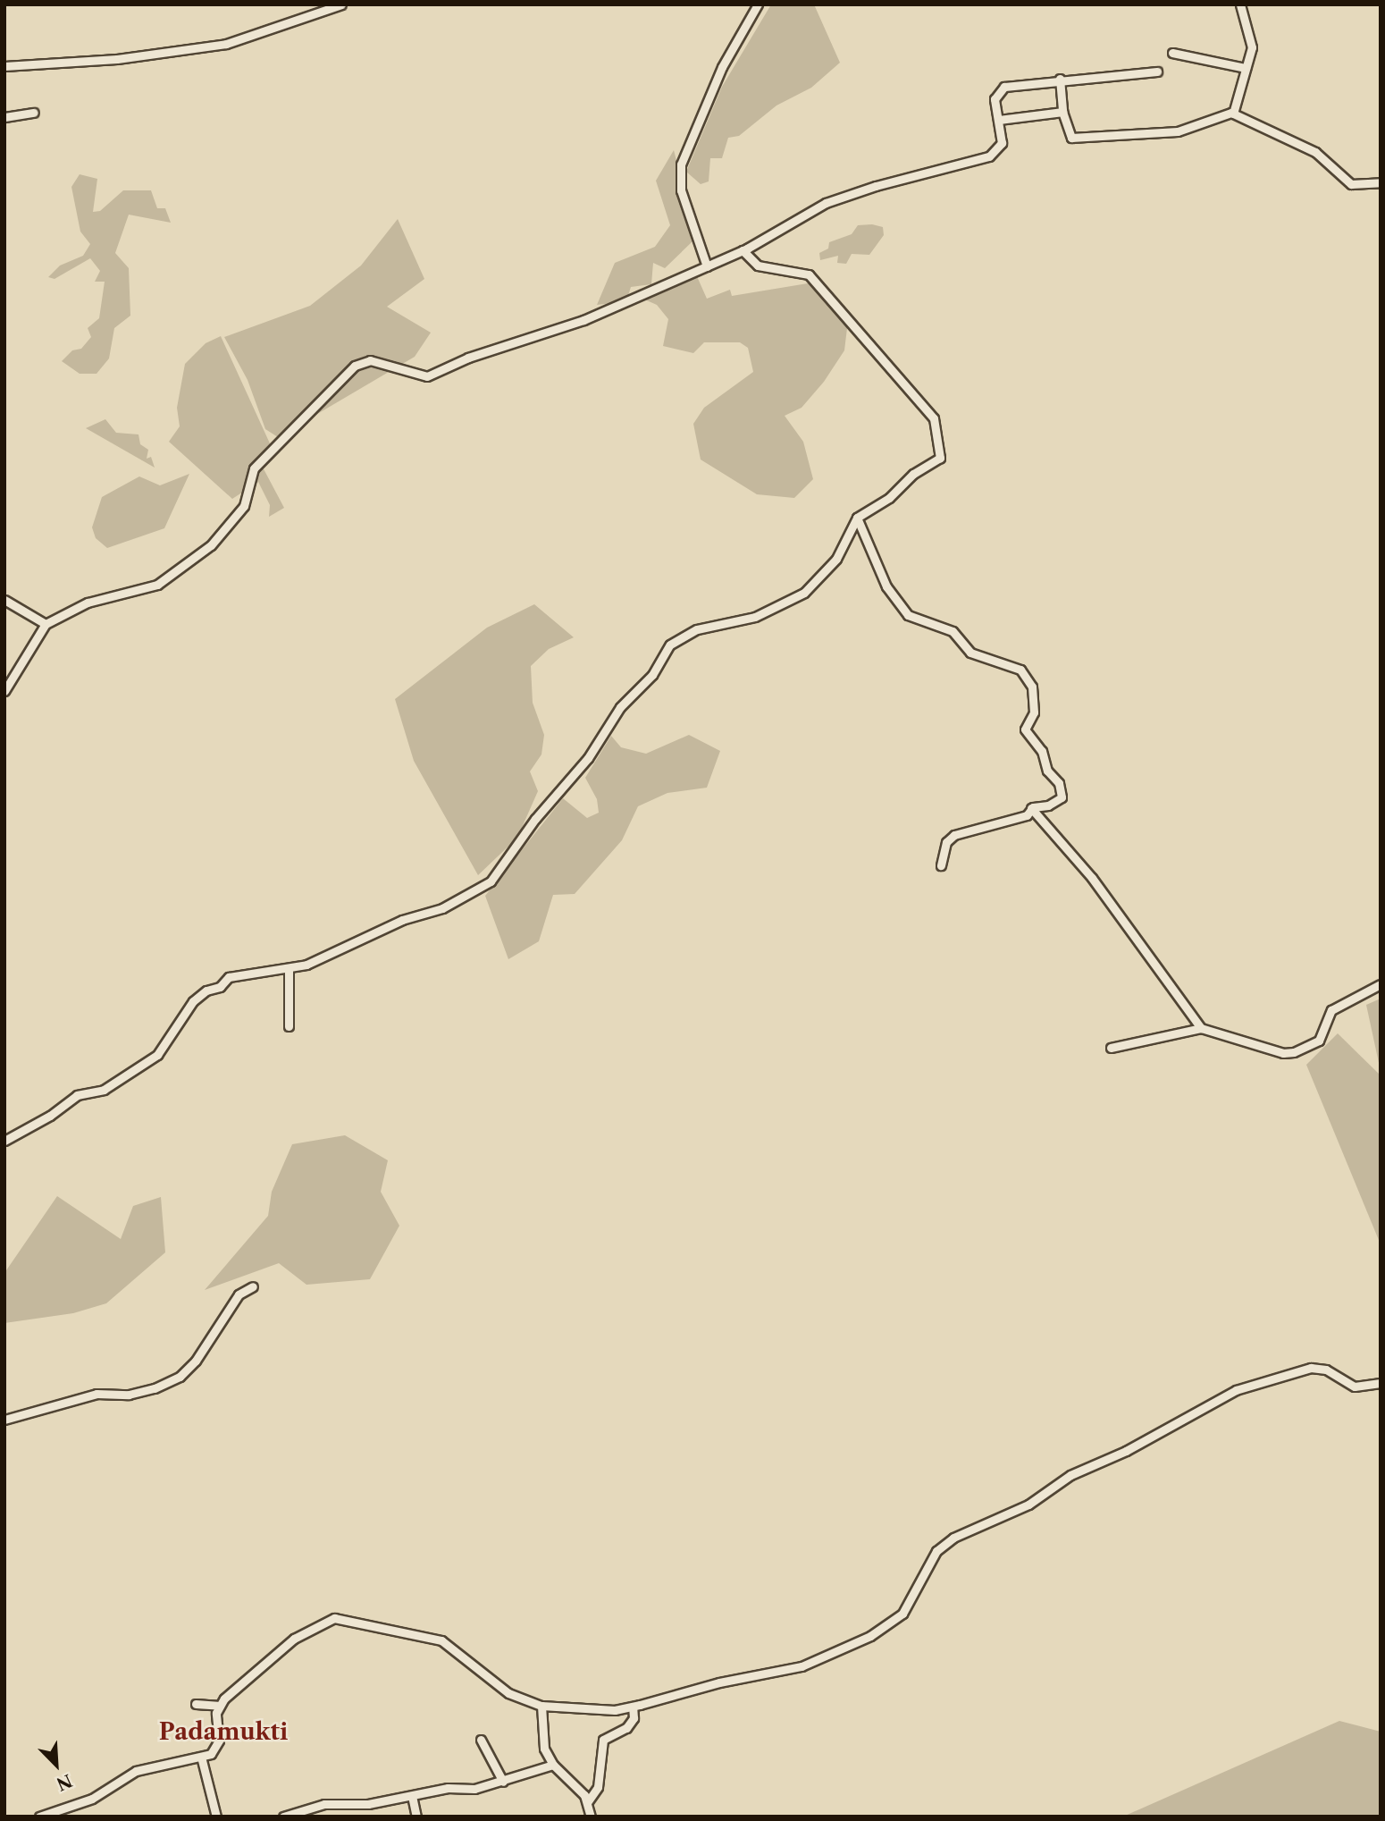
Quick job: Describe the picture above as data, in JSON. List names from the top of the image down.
{
  "districts": ["Padamukti"],
  "north": "bottom right"
}
